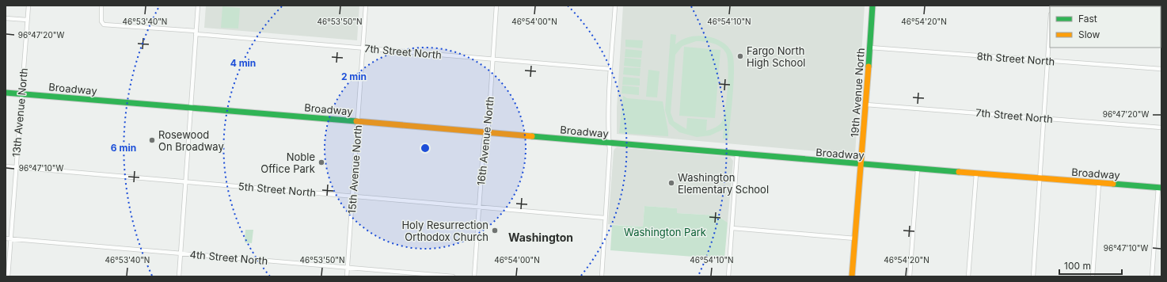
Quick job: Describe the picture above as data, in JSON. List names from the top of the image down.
{
  "streets": {
    "street": [
      "7th Street North",
      "8th Street North",
      "Broadway",
      "19th Avenue North",
      "13th Avenue North",
      "16th Avenue North",
      "15th Avenue North",
      "5th Street North",
      "4th Street North"
    ]
  },
  "crossings": [
    ["7th Street North", "19th Avenue North"],
    ["7th Street North", "16th Avenue North"],
    ["7th Street North", "15th Avenue North"],
    ["8th Street North", "19th Avenue North"],
    ["Broadway", "19th Avenue North"],
    ["Broadway", "13th Avenue North"],
    ["Broadway", "16th Avenue North"],
    ["Broadway", "15th Avenue North"],
    ["13th Avenue North", "5th Street North"],
    ["13th Avenue North", "4th Street North"],
    ["16th Avenue North", "5th Street North"],
    ["15th Avenue North", "5th Street North"],
    ["15th Avenue North", "4th Street North"]
  ],
  "districts": ["Washington"],
  "parks": ["Washington Park"],
  "places": [
    "Fargo North High School",
    "Rosewood On Broadway",
    "Noble Office Park",
    "Washington Elementary School",
    "Holy Resurrection Orthodox Church"
  ],
  "legend": ["Fast", "Slow"],
  "scale_bar": "100 m",
  "coordinates": [
    "46°53'40\"N",
    "46°53'50\"N",
    "46°54'00\"N",
    "46°54'10\"N",
    "46°54'20\"N",
    "96°47'20\"W",
    "96°47'10\"W"
  ],
  "rings": ["4 min", "2 min", "6 min"]
}
